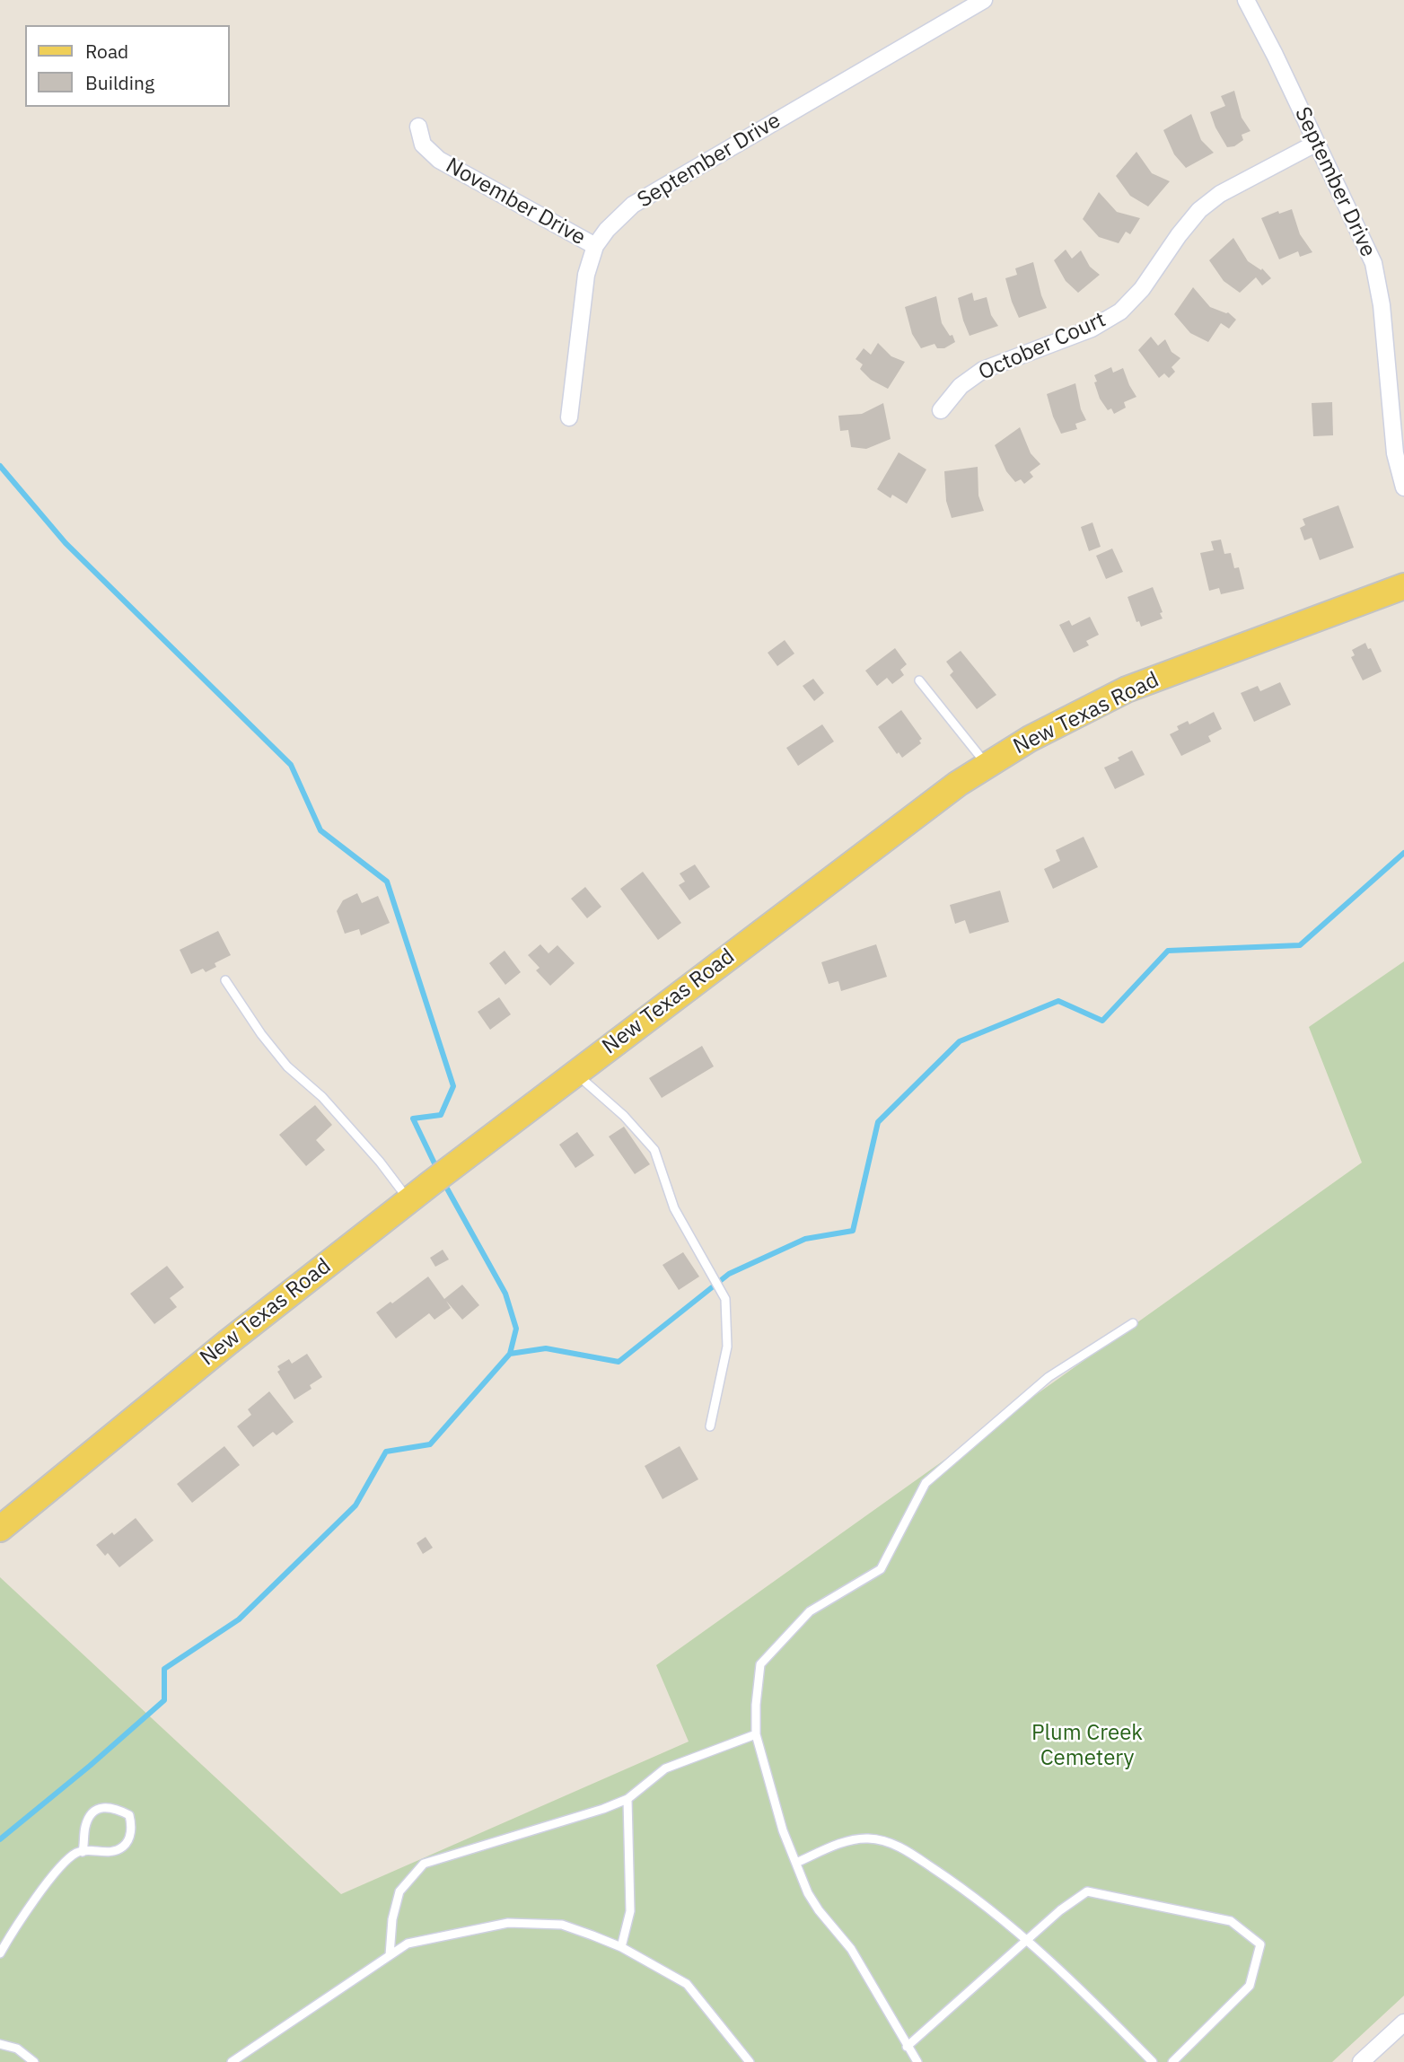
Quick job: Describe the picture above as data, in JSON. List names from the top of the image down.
{
  "streets": {
    "main road": ["New Texas Road"],
    "street": ["September Drive", "November Drive", "October Court"]
  },
  "crossings": [
    ["September Drive", "November Drive"],
    ["September Drive", "October Court"]
  ],
  "parks": ["Plum Creek Cemetery"],
  "legend": ["Road", "Building"]
}
